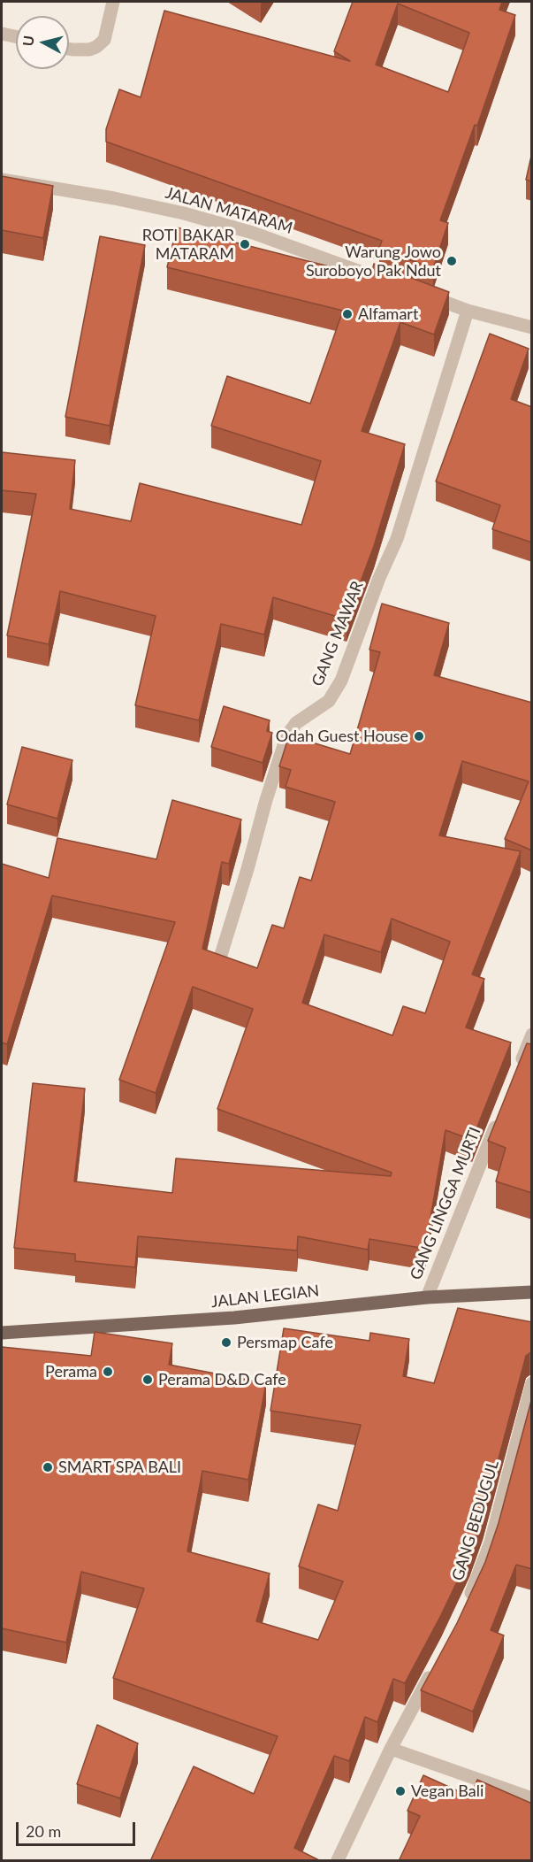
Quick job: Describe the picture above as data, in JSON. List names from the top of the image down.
{
  "streets": {
    "main road": ["JALAN LEGIAN"],
    "street": [
      "JALAN MATARAM",
      "GANG MAWAR",
      "GANG LINGGA MURTI",
      "GANG BEDUGUL"
    ]
  },
  "crossings": [
    ["GANG LINGGA MURTI", "JALAN LEGIAN"]
  ],
  "places": [
    "ROTI BAKAR MATARAM",
    "Warung Jowo Suroboyo Pak Ndut",
    "Alfamart",
    "Odah Guest House",
    "Persmap Cafe",
    "Perama",
    "Perama D&D Cafe",
    "SMART SPA BALI",
    "Vegan Bali"
  ],
  "scale_bar": "20 m",
  "north": "left"
}
